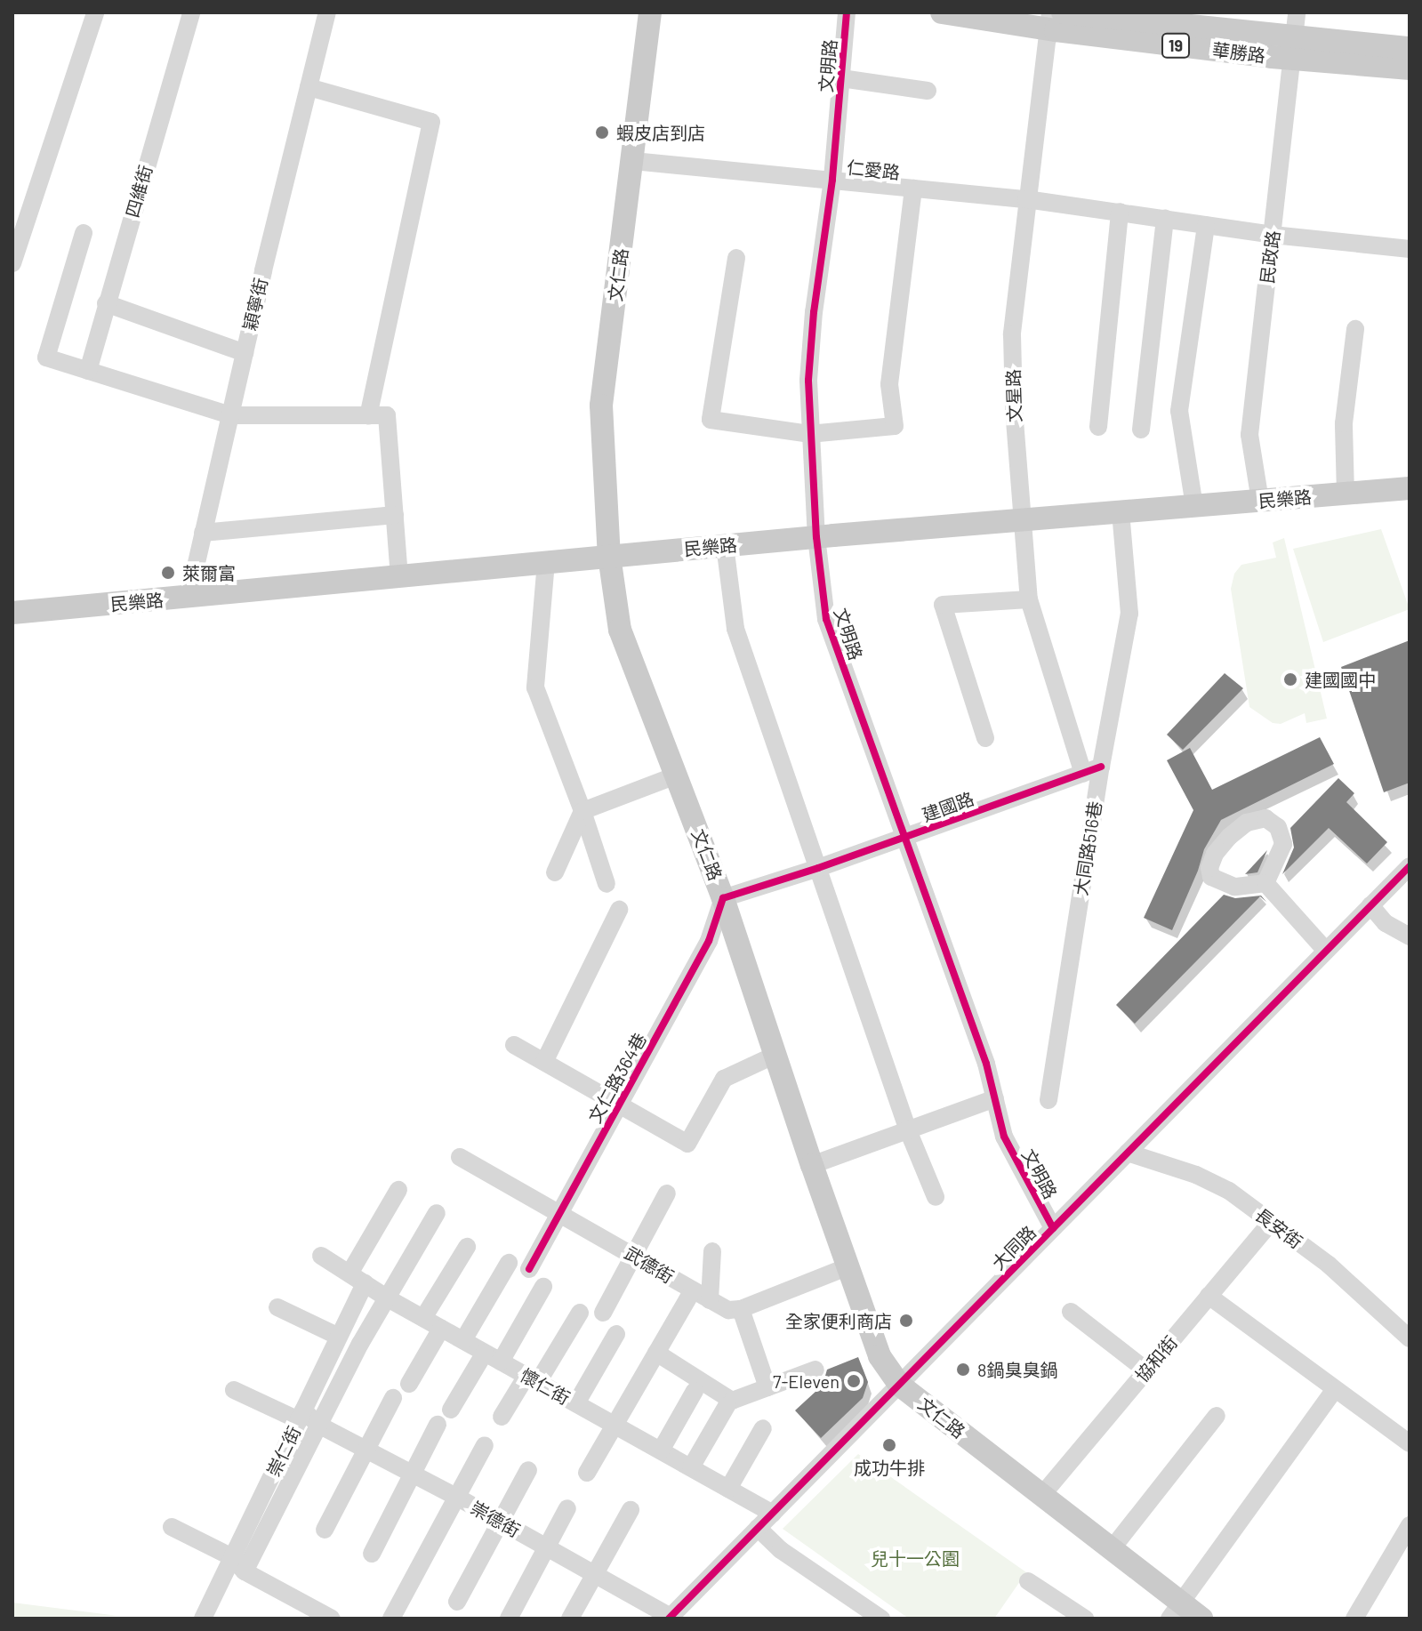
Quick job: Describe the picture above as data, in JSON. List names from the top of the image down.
{
  "streets": {
    "main road": [
      "19",
      "華勝路",
      "文仁路",
      "民樂路"
    ],
    "street": [
      "文明路",
      "仁愛路",
      "四維街",
      "民政路",
      "穎寧街",
      "文星路",
      "建國路",
      "大同路516巷",
      "文仁路364巷",
      "長安街",
      "大同路",
      "武德街",
      "協和街",
      "懷仁街",
      "崇仁街",
      "崇德街"
    ]
  },
  "crossings": [
    ["華勝路", "民政路"],
    ["華勝路", "文星路"],
    ["文明路", "仁愛路"],
    ["文明路", "民樂路"],
    ["文明路", "建國路"],
    ["文明路", "大同路"],
    ["仁愛路", "民政路"],
    ["仁愛路", "文仁路"],
    ["仁愛路", "文星路"],
    ["民政路", "民樂路"],
    ["文仁路", "民樂路"],
    ["文仁路", "建國路"],
    ["文仁路", "文仁路364巷"],
    ["文仁路", "大同路"],
    ["文仁路", "協和街"],
    ["穎寧街", "民樂路"],
    ["文星路", "民樂路"],
    ["文星路", "建國路"],
    ["民樂路", "大同路516巷"],
    ["建國路", "大同路516巷"],
    ["建國路", "文仁路364巷"],
    ["文仁路364巷", "武德街"],
    ["長安街", "大同路"],
    ["長安街", "協和街"],
    ["大同路", "懷仁街"],
    ["大同路", "崇德街"],
    ["懷仁街", "崇仁街"],
    ["崇仁街", "崇德街"]
  ],
  "parks": ["兒十一公園"],
  "places": [
    "蝦皮店到店",
    "萊爾富",
    "建國國中",
    "全家便利商店",
    "8鍋臭臭鍋",
    "7-Eleven",
    "成功牛排"
  ]
}
